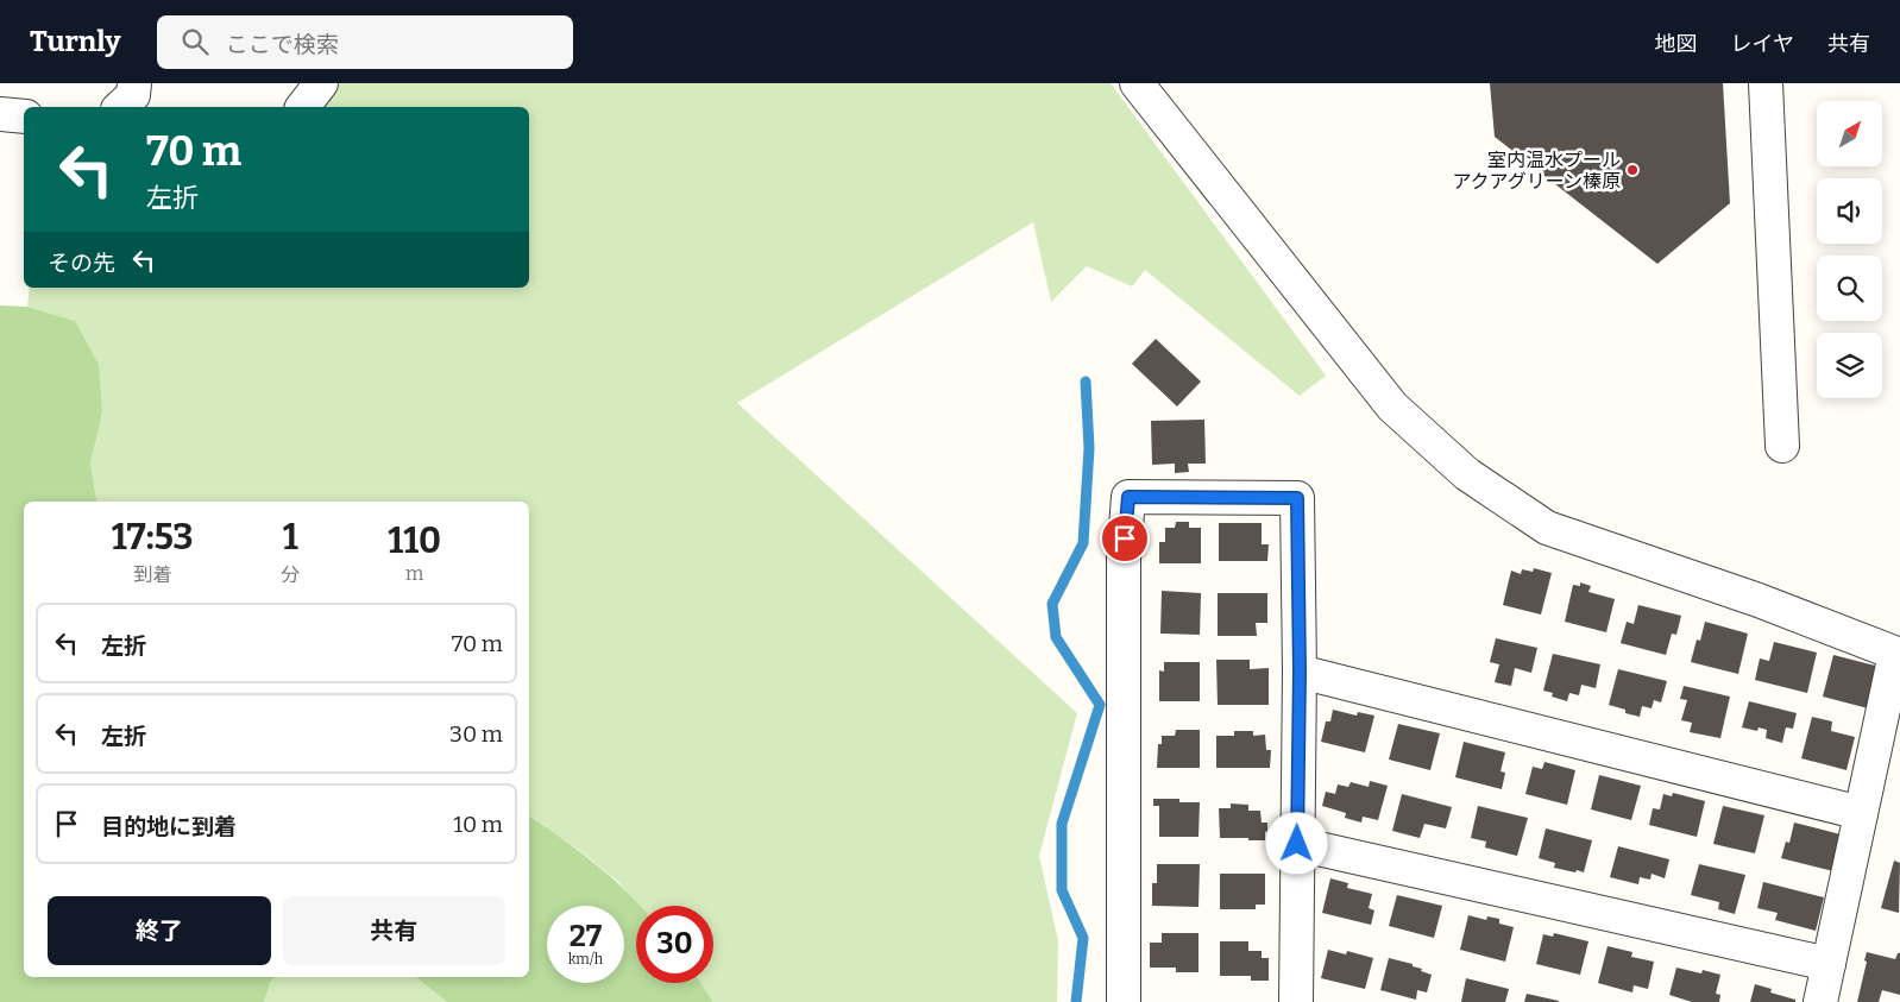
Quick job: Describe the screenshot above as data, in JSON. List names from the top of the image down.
{
  "places": ["室内温水プール アクアグリーン榛原"],
  "north": "top right",
  "page": {
    "header": "Turnly",
    "search": "ここで検索",
    "nav": ["地図", "レイヤ", "共有"],
    "turn": ["70 m", "左折"],
    "then": "その先",
    "eta": [
      "17:53",
      "到着",
      "1",
      "分",
      "110",
      "m"
    ],
    "list": [
      {
        "name": "左折",
        "value": "70 m"
      },
      {
        "name": "左折",
        "value": "30 m"
      },
      {
        "name": "目的地に到着",
        "value": "10 m"
      }
    ],
    "buttons": ["終了", "共有"],
    "speed": "27 km/h",
    "limit": "30"
  }
}
